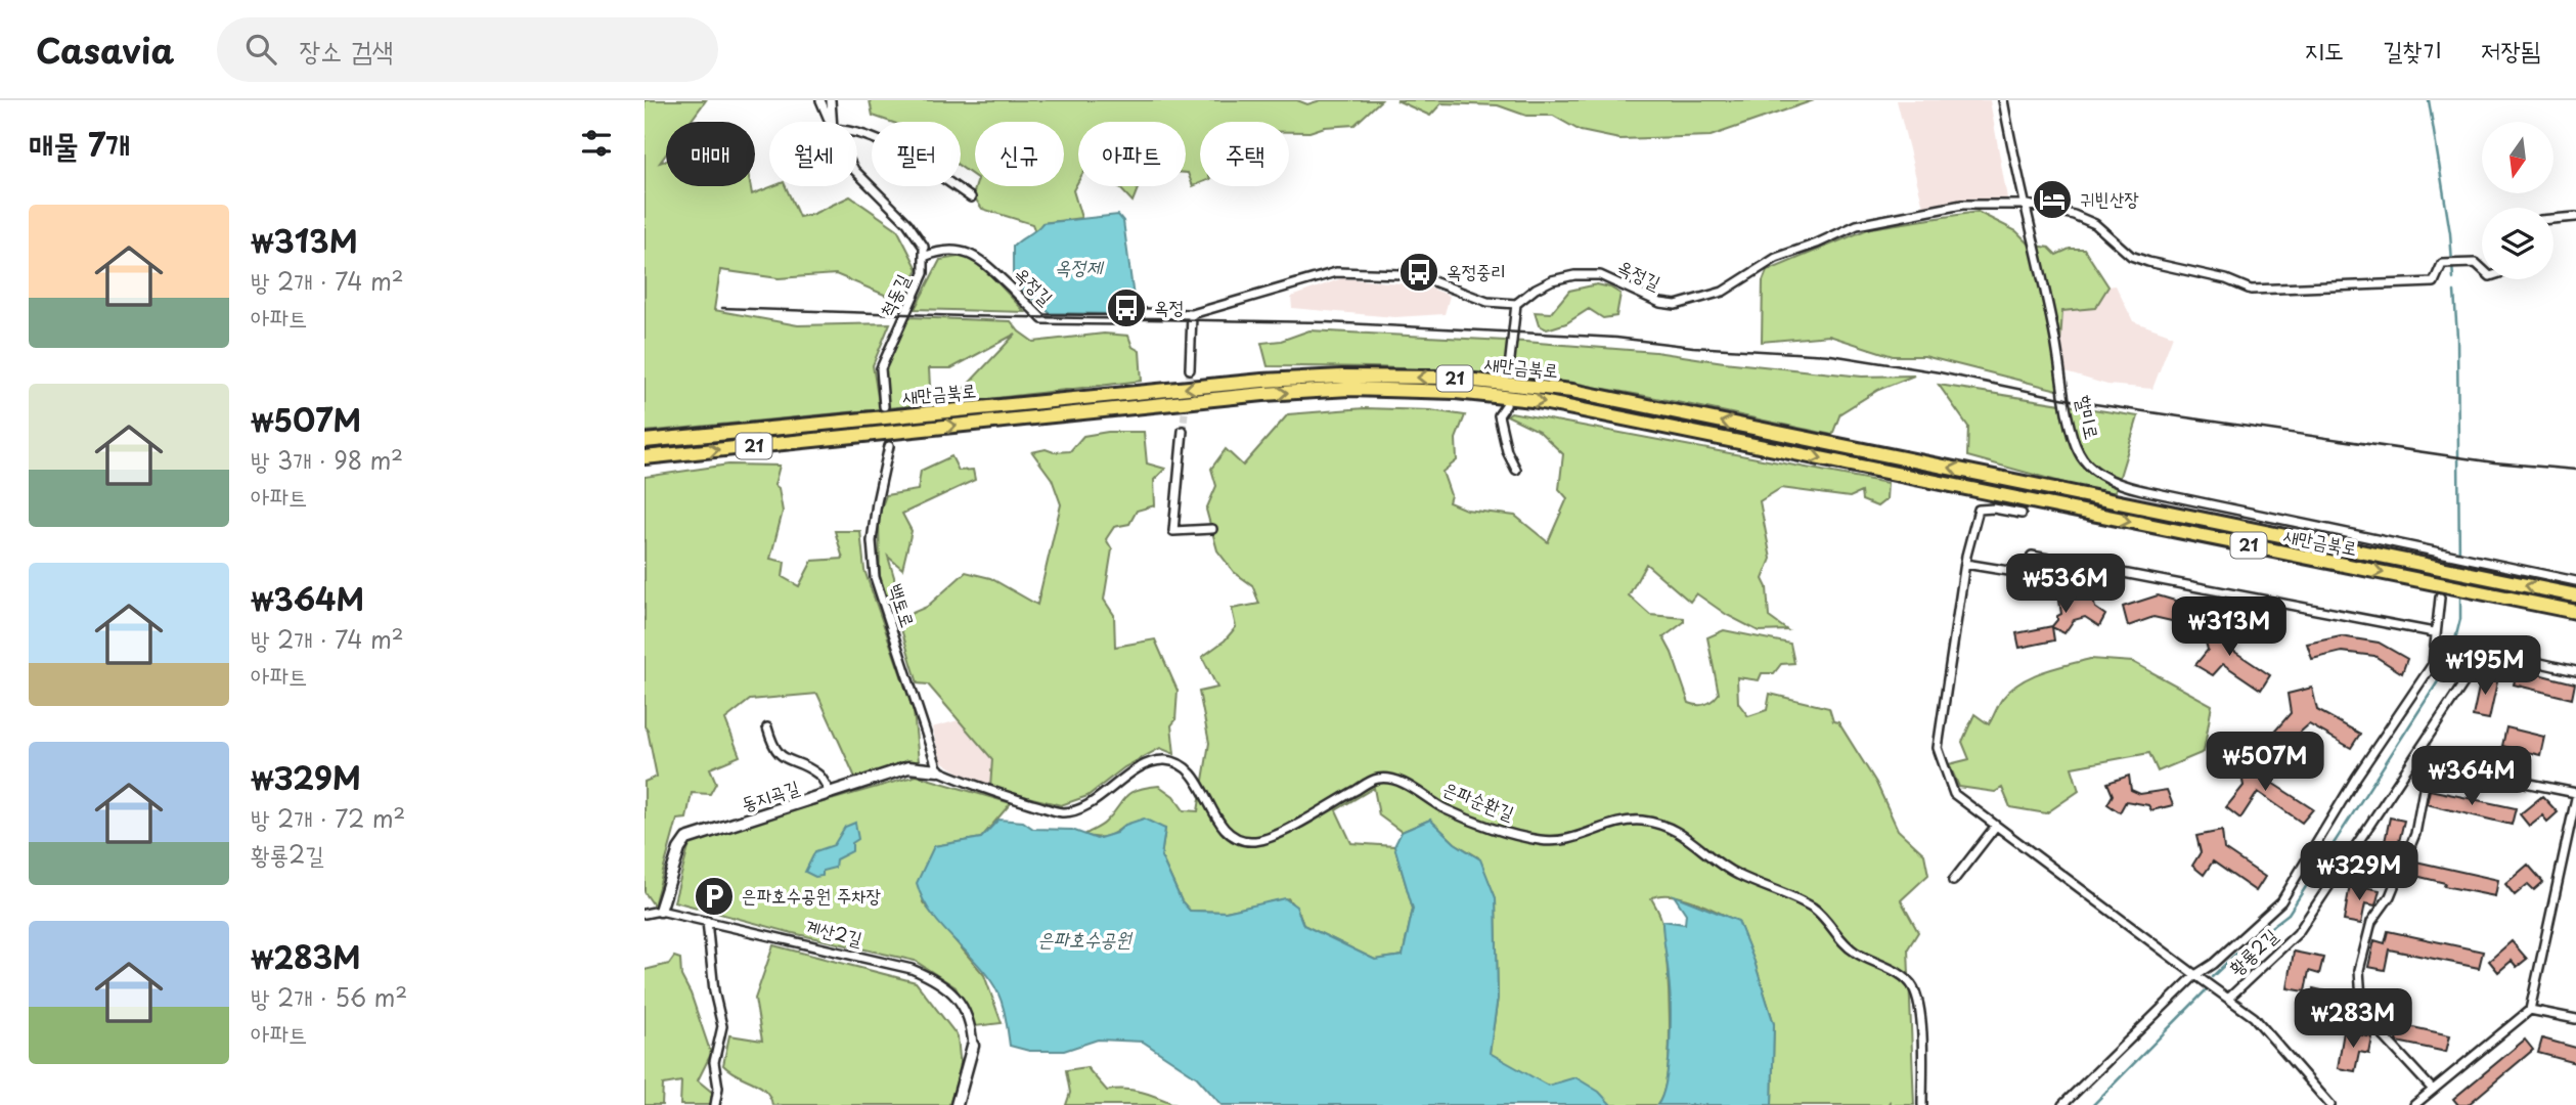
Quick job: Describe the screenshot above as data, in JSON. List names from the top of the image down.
{
  "streets": {
    "highway": ["새만금북로", "21"],
    "street": [
      "옥정길",
      "척동길",
      "할미로",
      "백토로",
      "동지곡길",
      "은파순환길",
      "계산2길",
      "황룡2길"
    ]
  },
  "crossings": [
    ["옥정길", "척동길"],
    ["옥정길", "할미로"],
    ["척동길", "새만금북로"],
    ["척동길", "21"],
    ["새만금북로", "21"],
    ["백토로", "동지곡길"],
    ["백토로", "은파순환길"],
    ["동지곡길", "은파순환길"],
    ["동지곡길", "계산2길"]
  ],
  "water": ["옥정제", "은파호수공원"],
  "places": {
    "hotel": ["귀빈산장"],
    "bus stop": ["옥정중리", "옥정"],
    "parking": ["은파호수공원 주차장"]
  },
  "north": "bottom",
  "page": {
    "header": "Casavia",
    "search": "장소 검색",
    "nav": ["지도", "길찾기", "저장됨"],
    "heading": "매물 7개",
    "chip": [
      "매매",
      "월세",
      "필터",
      "신규",
      "아파트",
      "주택"
    ],
    "list": [
      {
        "name": "₩313M",
        "note": "방 2개 · 74 m² · 아파트"
      },
      {
        "name": "₩507M",
        "note": "방 3개 · 98 m² · 아파트"
      },
      {
        "name": "₩364M",
        "note": "방 2개 · 74 m² · 아파트"
      },
      {
        "name": "₩329M",
        "note": "방 2개 · 72 m² · 황룡2길"
      },
      {
        "name": "₩283M",
        "note": "방 2개 · 56 m² · 아파트"
      }
    ],
    "price": [
      "₩536M",
      "₩313M",
      "₩195M",
      "₩507M",
      "₩364M",
      "₩329M",
      "₩283M"
    ]
  }
}
